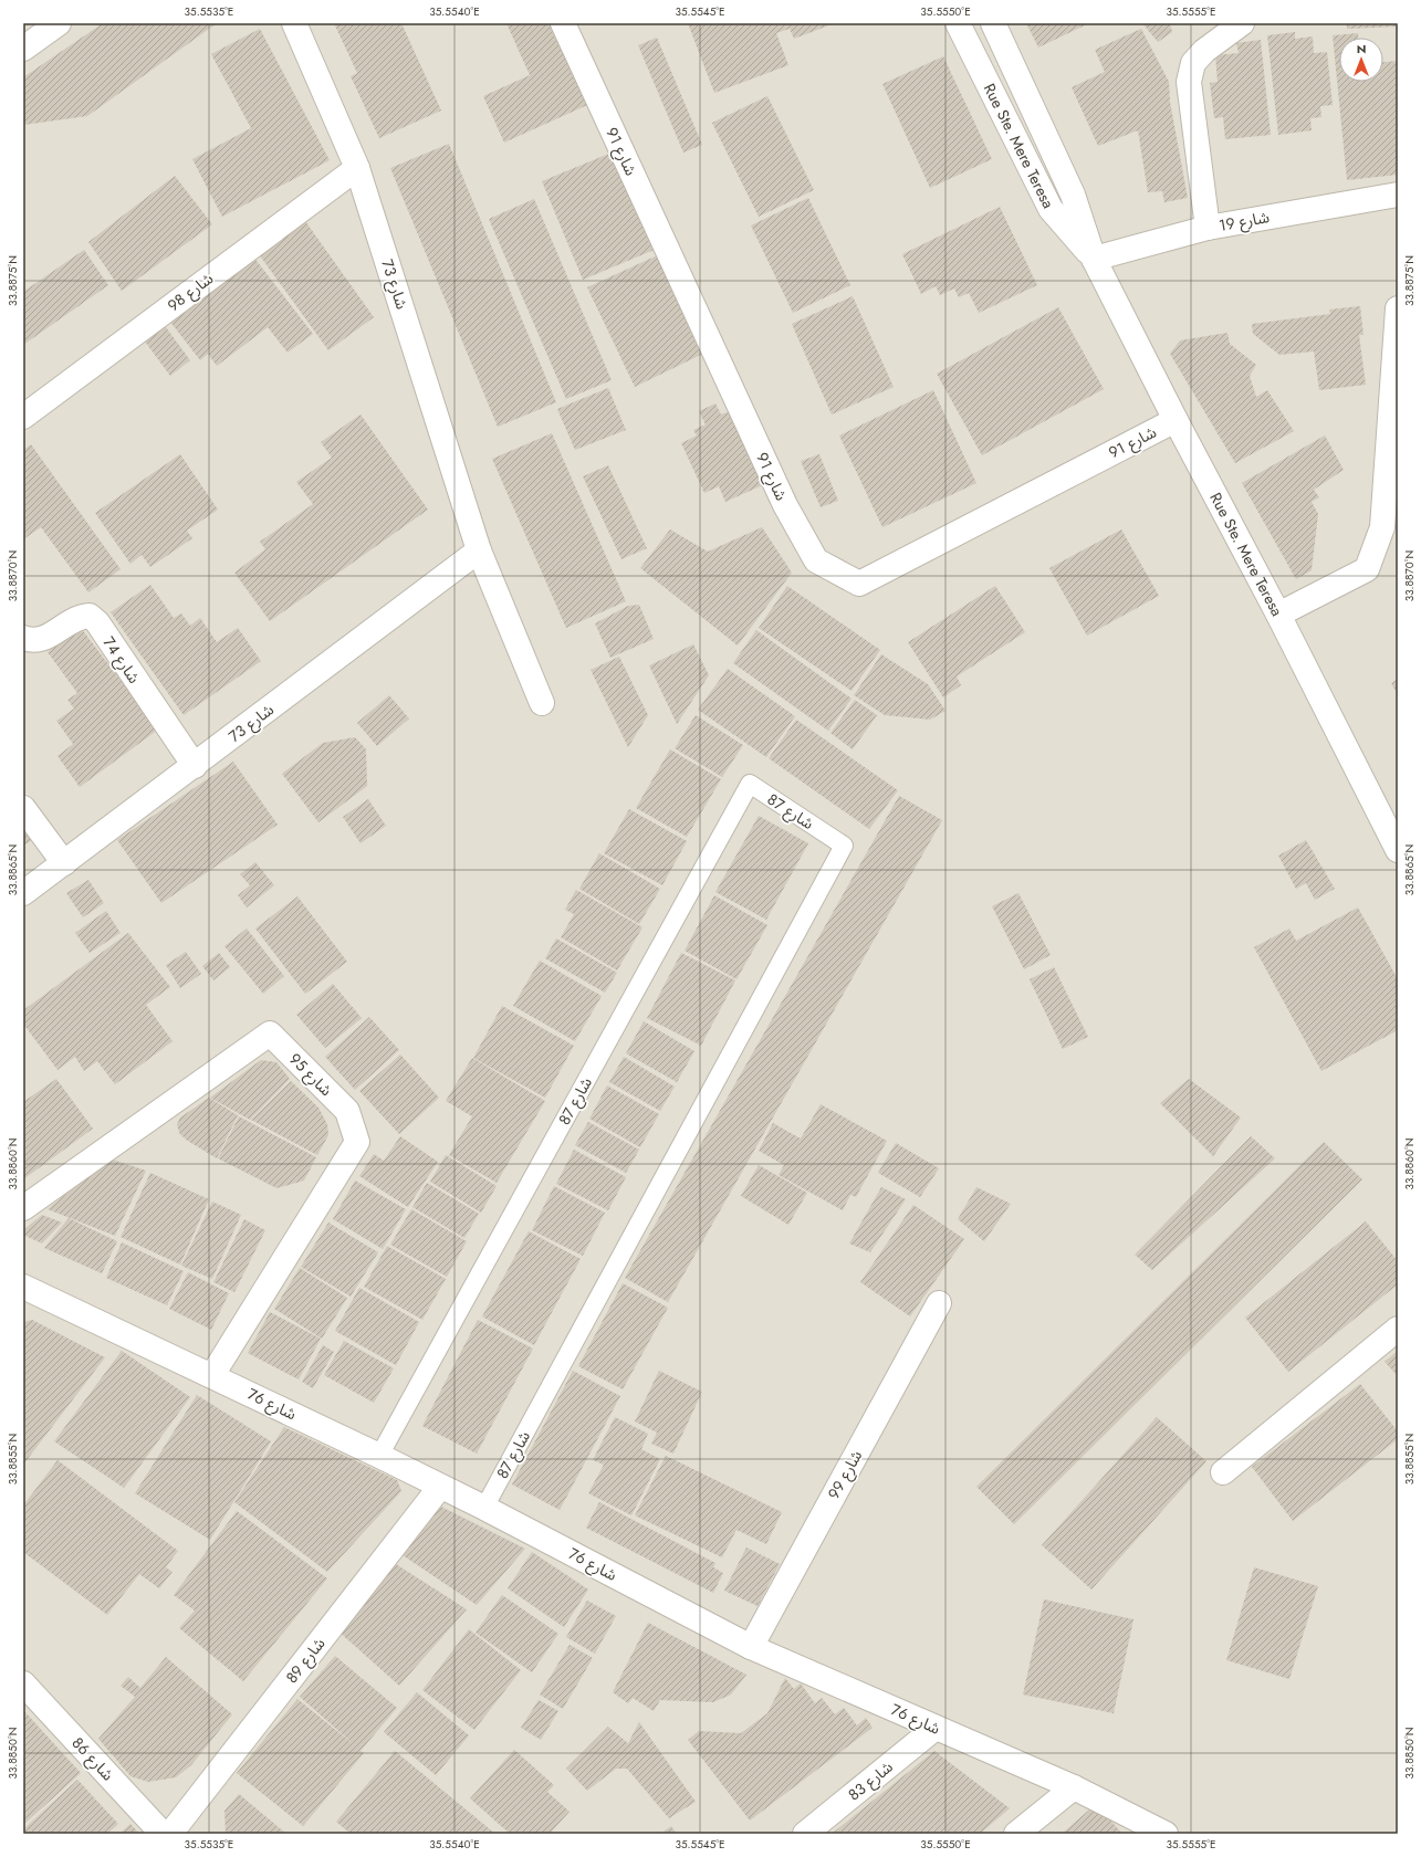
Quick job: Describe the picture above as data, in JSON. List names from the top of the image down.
{
  "streets": {
    "street": [
      "Rue Ste. Mere Teresa",
      "شارع 91",
      "شارع 19",
      "شارع 73",
      "شارع 98",
      "شارع 74",
      "شارع 95",
      "شارع 76",
      "شارع 99",
      "شارع 89",
      "شارع 86",
      "شارع 83"
    ],
    "lane": ["شارع 87"]
  },
  "crossings": [
    ["Rue Ste. Mere Teresa", "شارع 91"],
    ["Rue Ste. Mere Teresa", "شارع 19"],
    ["شارع 73", "شارع 98"],
    ["شارع 73", "شارع 74"],
    ["شارع 87", "شارع 76"],
    ["شارع 95", "شارع 76"],
    ["شارع 76", "شارع 99"],
    ["شارع 76", "شارع 89"],
    ["شارع 76", "شارع 83"]
  ],
  "north": "top",
  "coordinates": [
    "35.5535°E",
    "35.5540°E",
    "35.5545°E",
    "35.5550°E",
    "35.5555°E",
    "33.8875°N",
    "33.8870°N",
    "33.8865°N",
    "33.8860°N",
    "33.8855°N",
    "33.8850°N"
  ]
}
